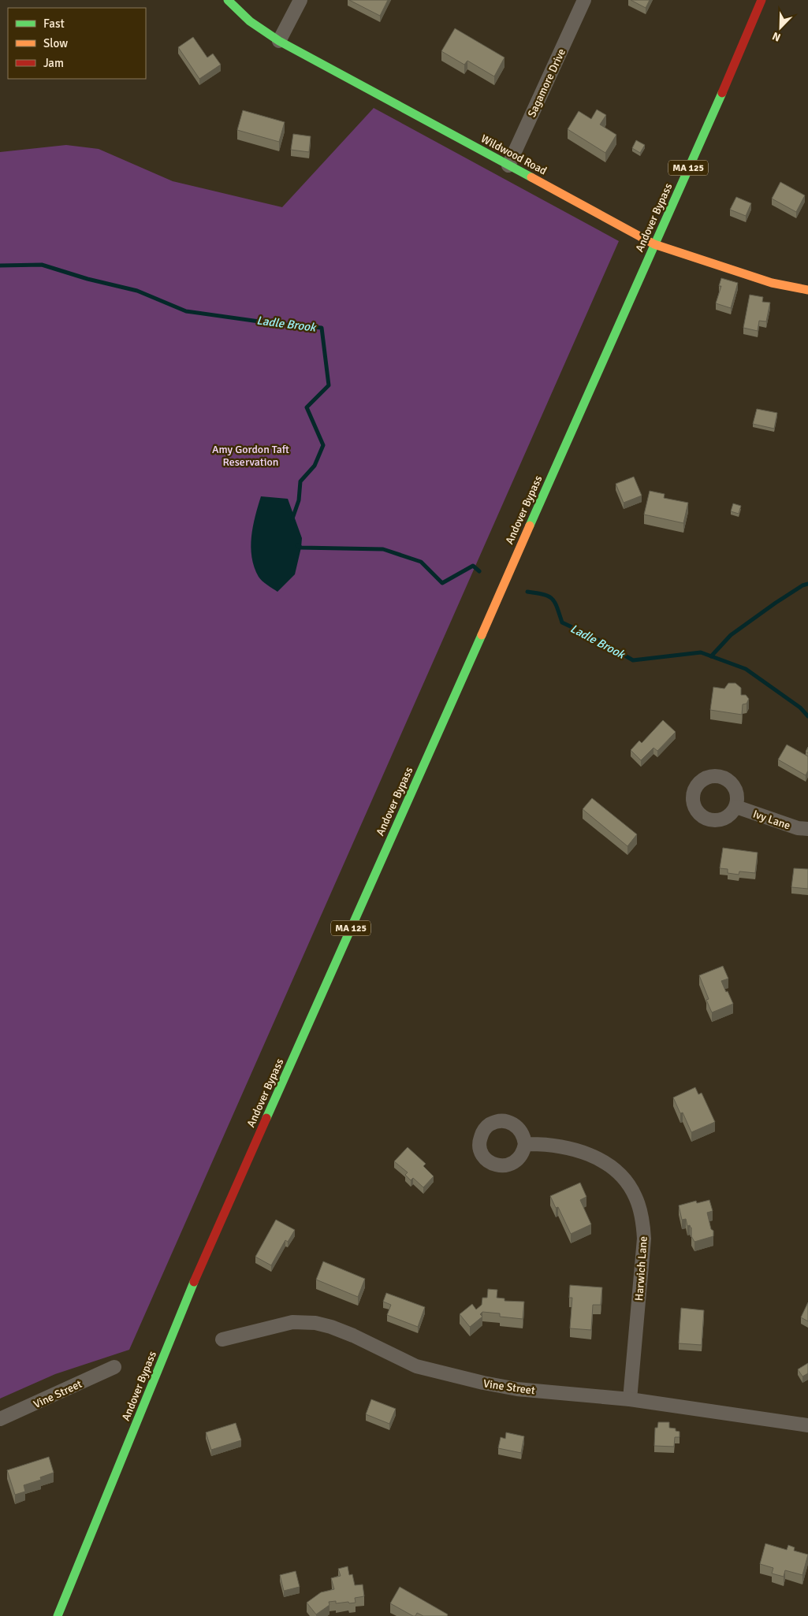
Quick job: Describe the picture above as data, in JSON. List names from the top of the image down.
{
  "streets": {
    "main road": ["Wildwood Road", "MA 125", "Andover Bypass"],
    "street": [
      "Sagamore Drive",
      "Ivy Lane",
      "Harwich Lane",
      "Vine Street"
    ]
  },
  "crossings": [
    ["Sagamore Drive", "Wildwood Road"],
    ["Wildwood Road", "Andover Bypass"],
    ["Harwich Lane", "Vine Street"]
  ],
  "water": ["Ladle Brook"],
  "parks": ["Amy Gordon Taft Reservation"],
  "legend": ["Fast", "Slow", "Jam"],
  "north": "bottom left"
}
